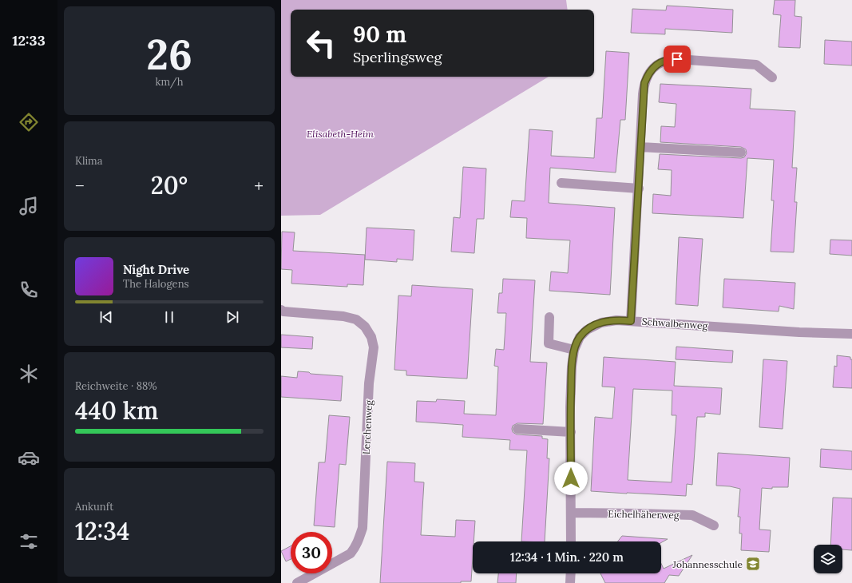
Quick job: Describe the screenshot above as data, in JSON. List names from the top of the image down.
{
  "streets": {
    "street": ["Schwalbenweg", "Lerchenweg", "Eichelhäherweg"]
  },
  "crossings": [
    ["Schwalbenweg", "Eichelhäherweg"]
  ],
  "parks": ["Elisabeth-Heim"],
  "places": {
    "school or university": ["Johannesschule"]
  },
  "page": {
    "tabs": "12:33",
    "tile": [
      ["26", "km/h"],
      "Klima",
      ["Reichweite · 88%", "440 km"],
      ["Ankunft", "12:34"]
    ],
    "turn": ["90 m", "Sperlingsweg"],
    "heat": ["−", "20°", "+"],
    "song": ["Night Drive", "The Halogens"],
    "limit": "30",
    "trip": "12:34 · 1 Min. · 220 m"
  }
}
